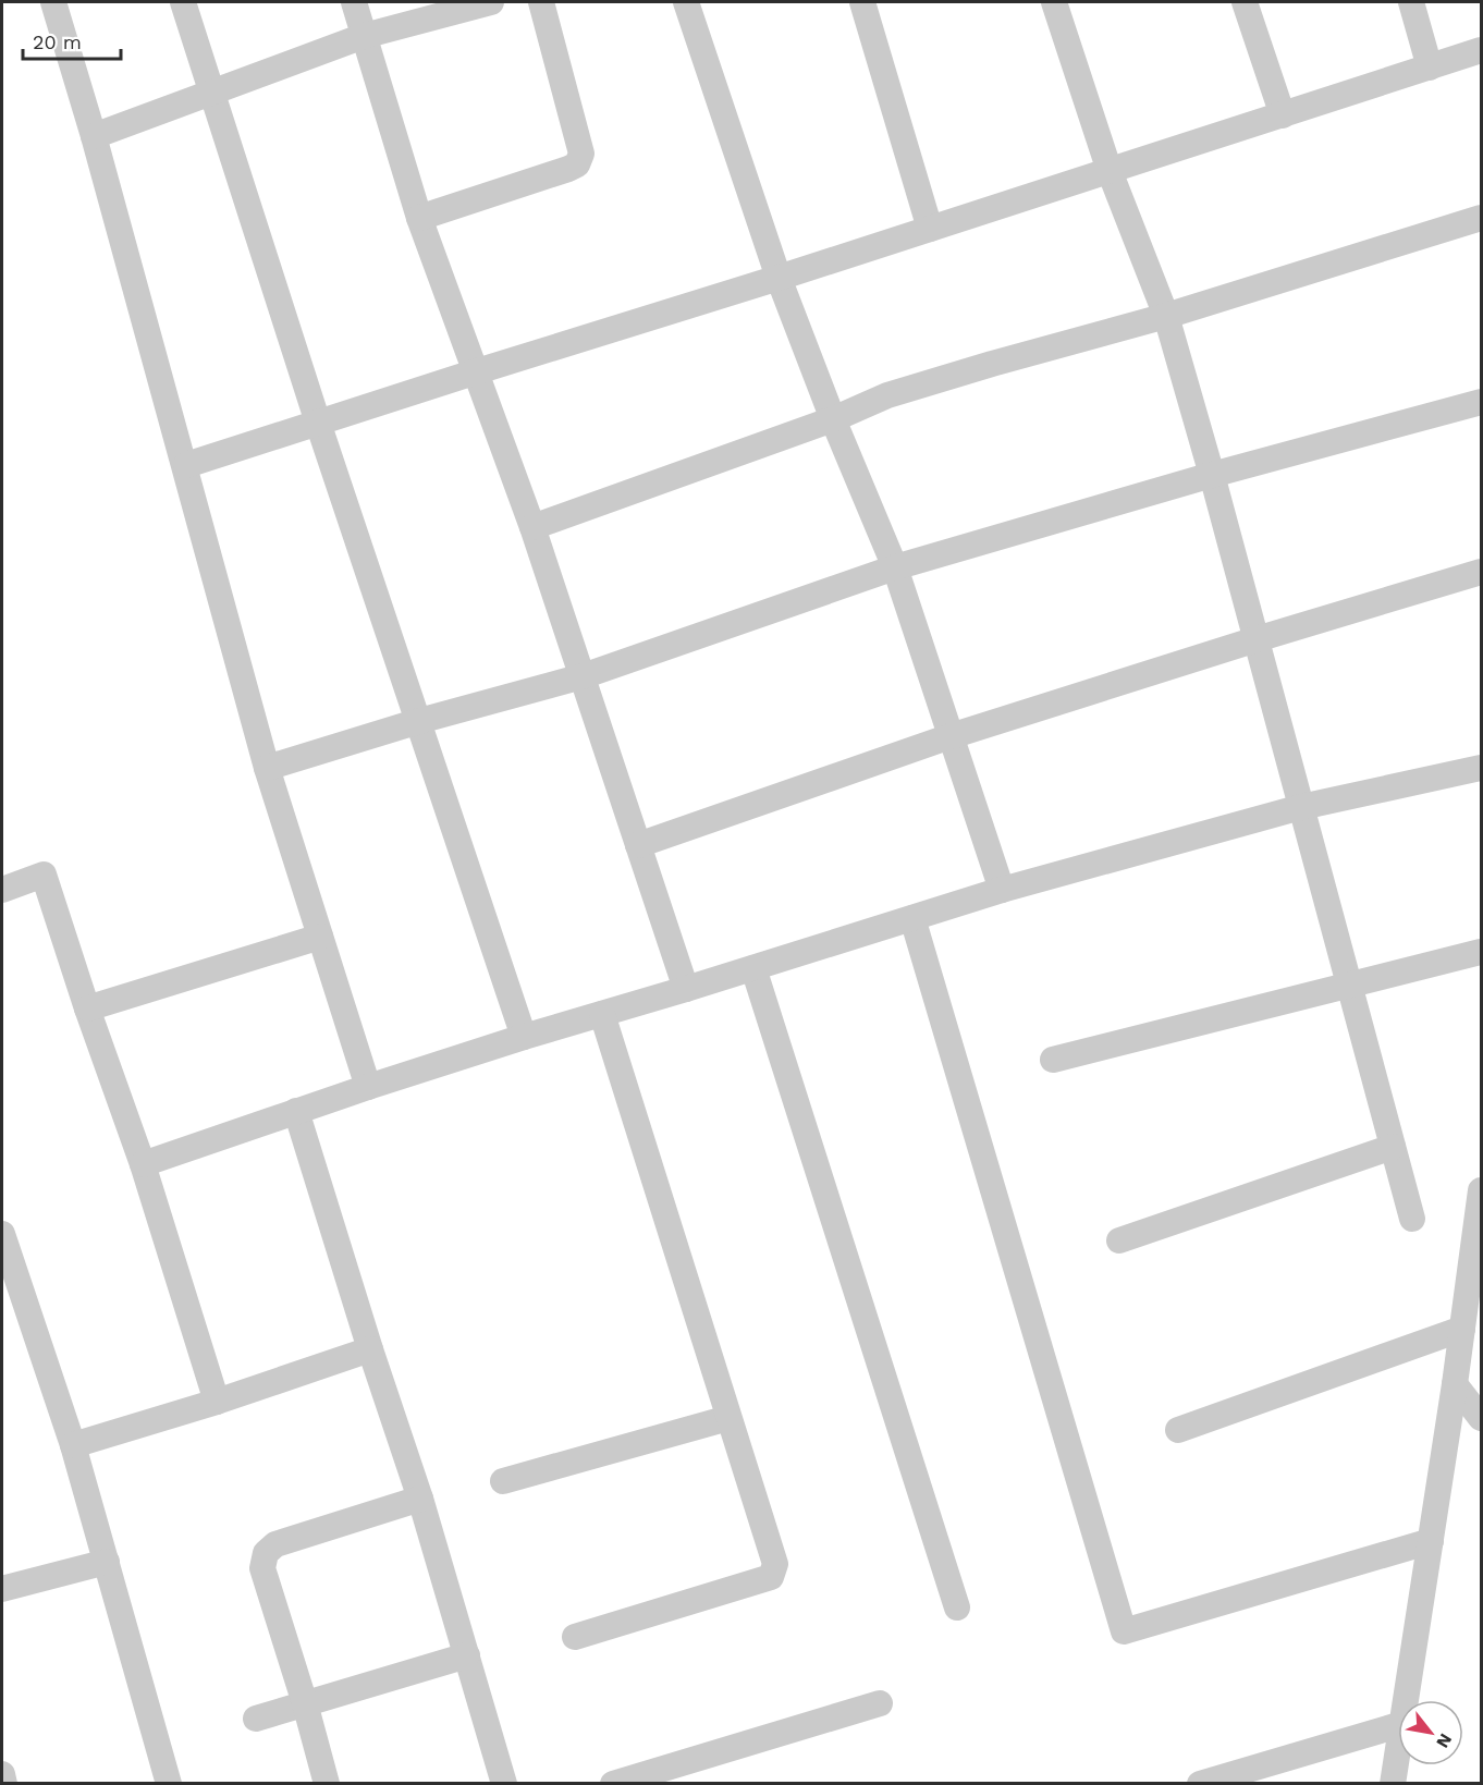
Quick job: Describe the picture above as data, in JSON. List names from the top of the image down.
{
  "scale_bar": "20 m",
  "north": "bottom right"
}
